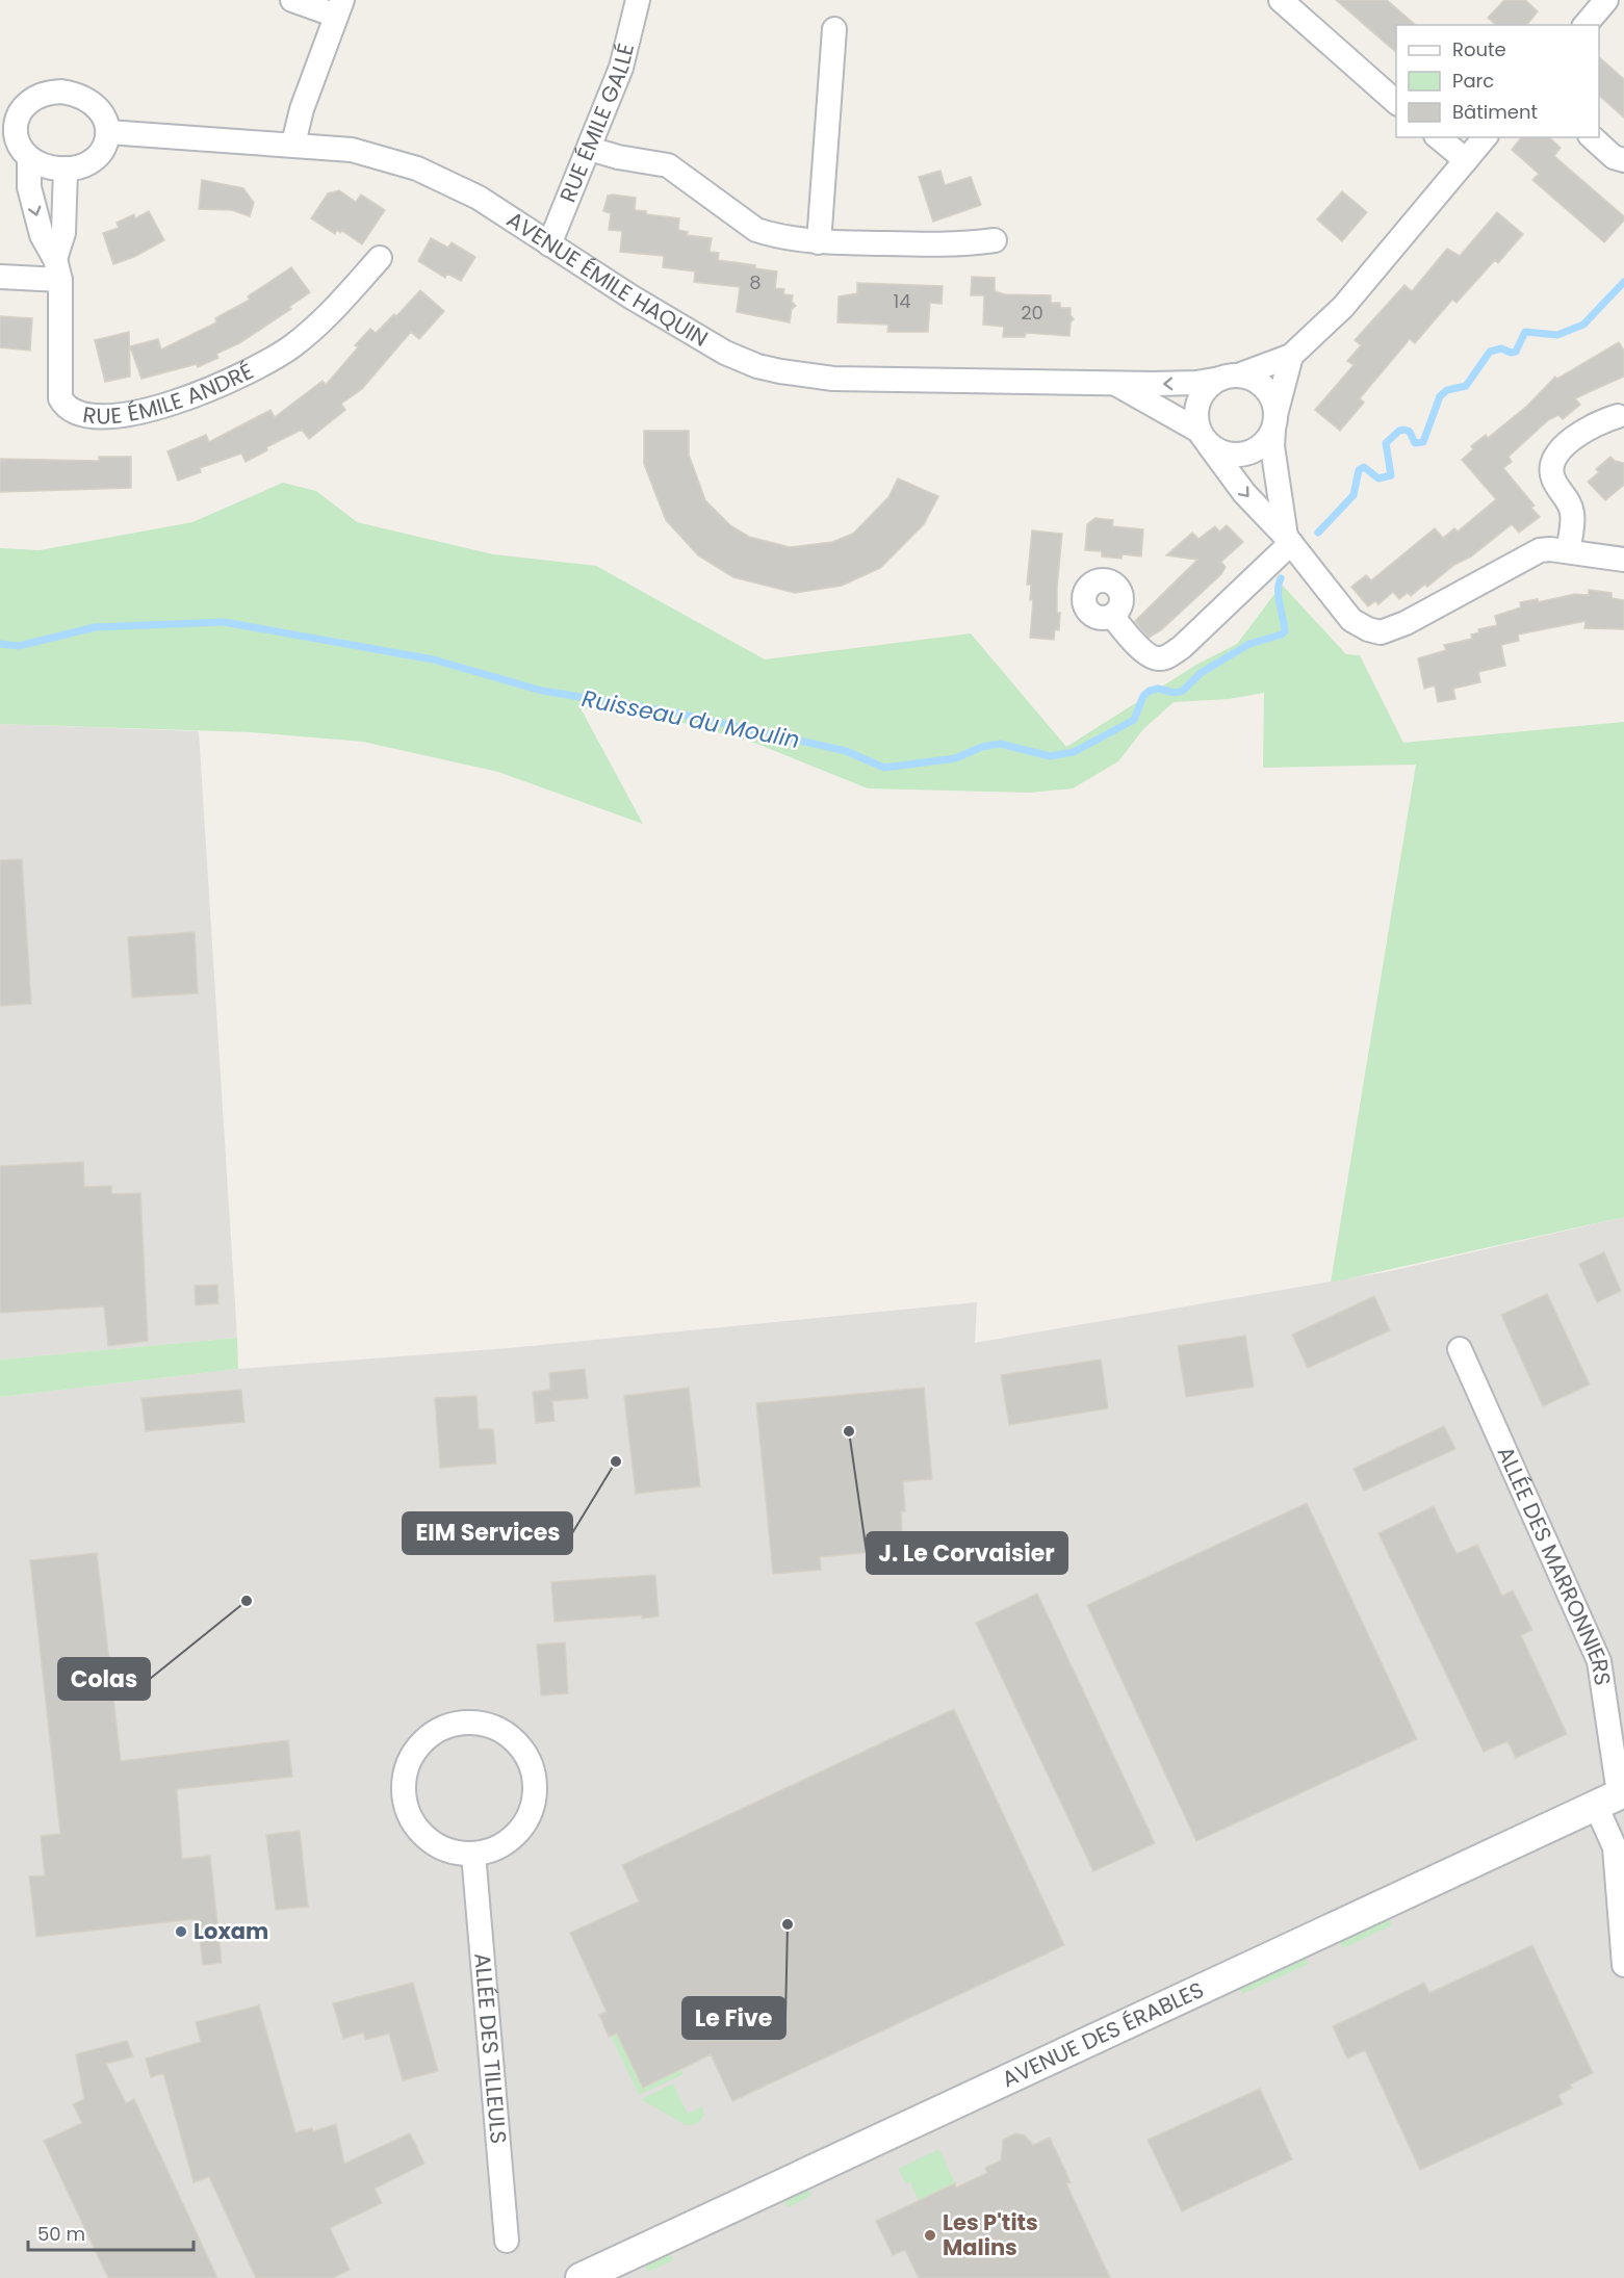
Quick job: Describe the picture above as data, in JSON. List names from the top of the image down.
{
  "streets": {
    "street": [
      "RUE ÉMILE GALLÉ",
      "AVENUE ÉMILE HAQUIN",
      "RUE ÉMILE ANDRÉ",
      "ALLÉE DES MARRONNIERS",
      "AVENUE DES ÉRABLES",
      "ALLÉE DES TILLEULS"
    ]
  },
  "crossings": [
    ["RUE ÉMILE GALLÉ", "AVENUE ÉMILE HAQUIN"],
    ["AVENUE ÉMILE HAQUIN", "RUE ÉMILE ANDRÉ"],
    ["ALLÉE DES MARRONNIERS", "AVENUE DES ÉRABLES"]
  ],
  "water": ["Ruisseau du Moulin"],
  "places": [
    "J. Le Corvaisier",
    "EIM Services",
    "Colas",
    "Le Five",
    "Loxam",
    "Les P'tits Malins"
  ],
  "house_numbers": ["8", "14", "20"],
  "legend": ["Route", "Parc", "Bâtiment"],
  "scale_bar": "50 m"
}
